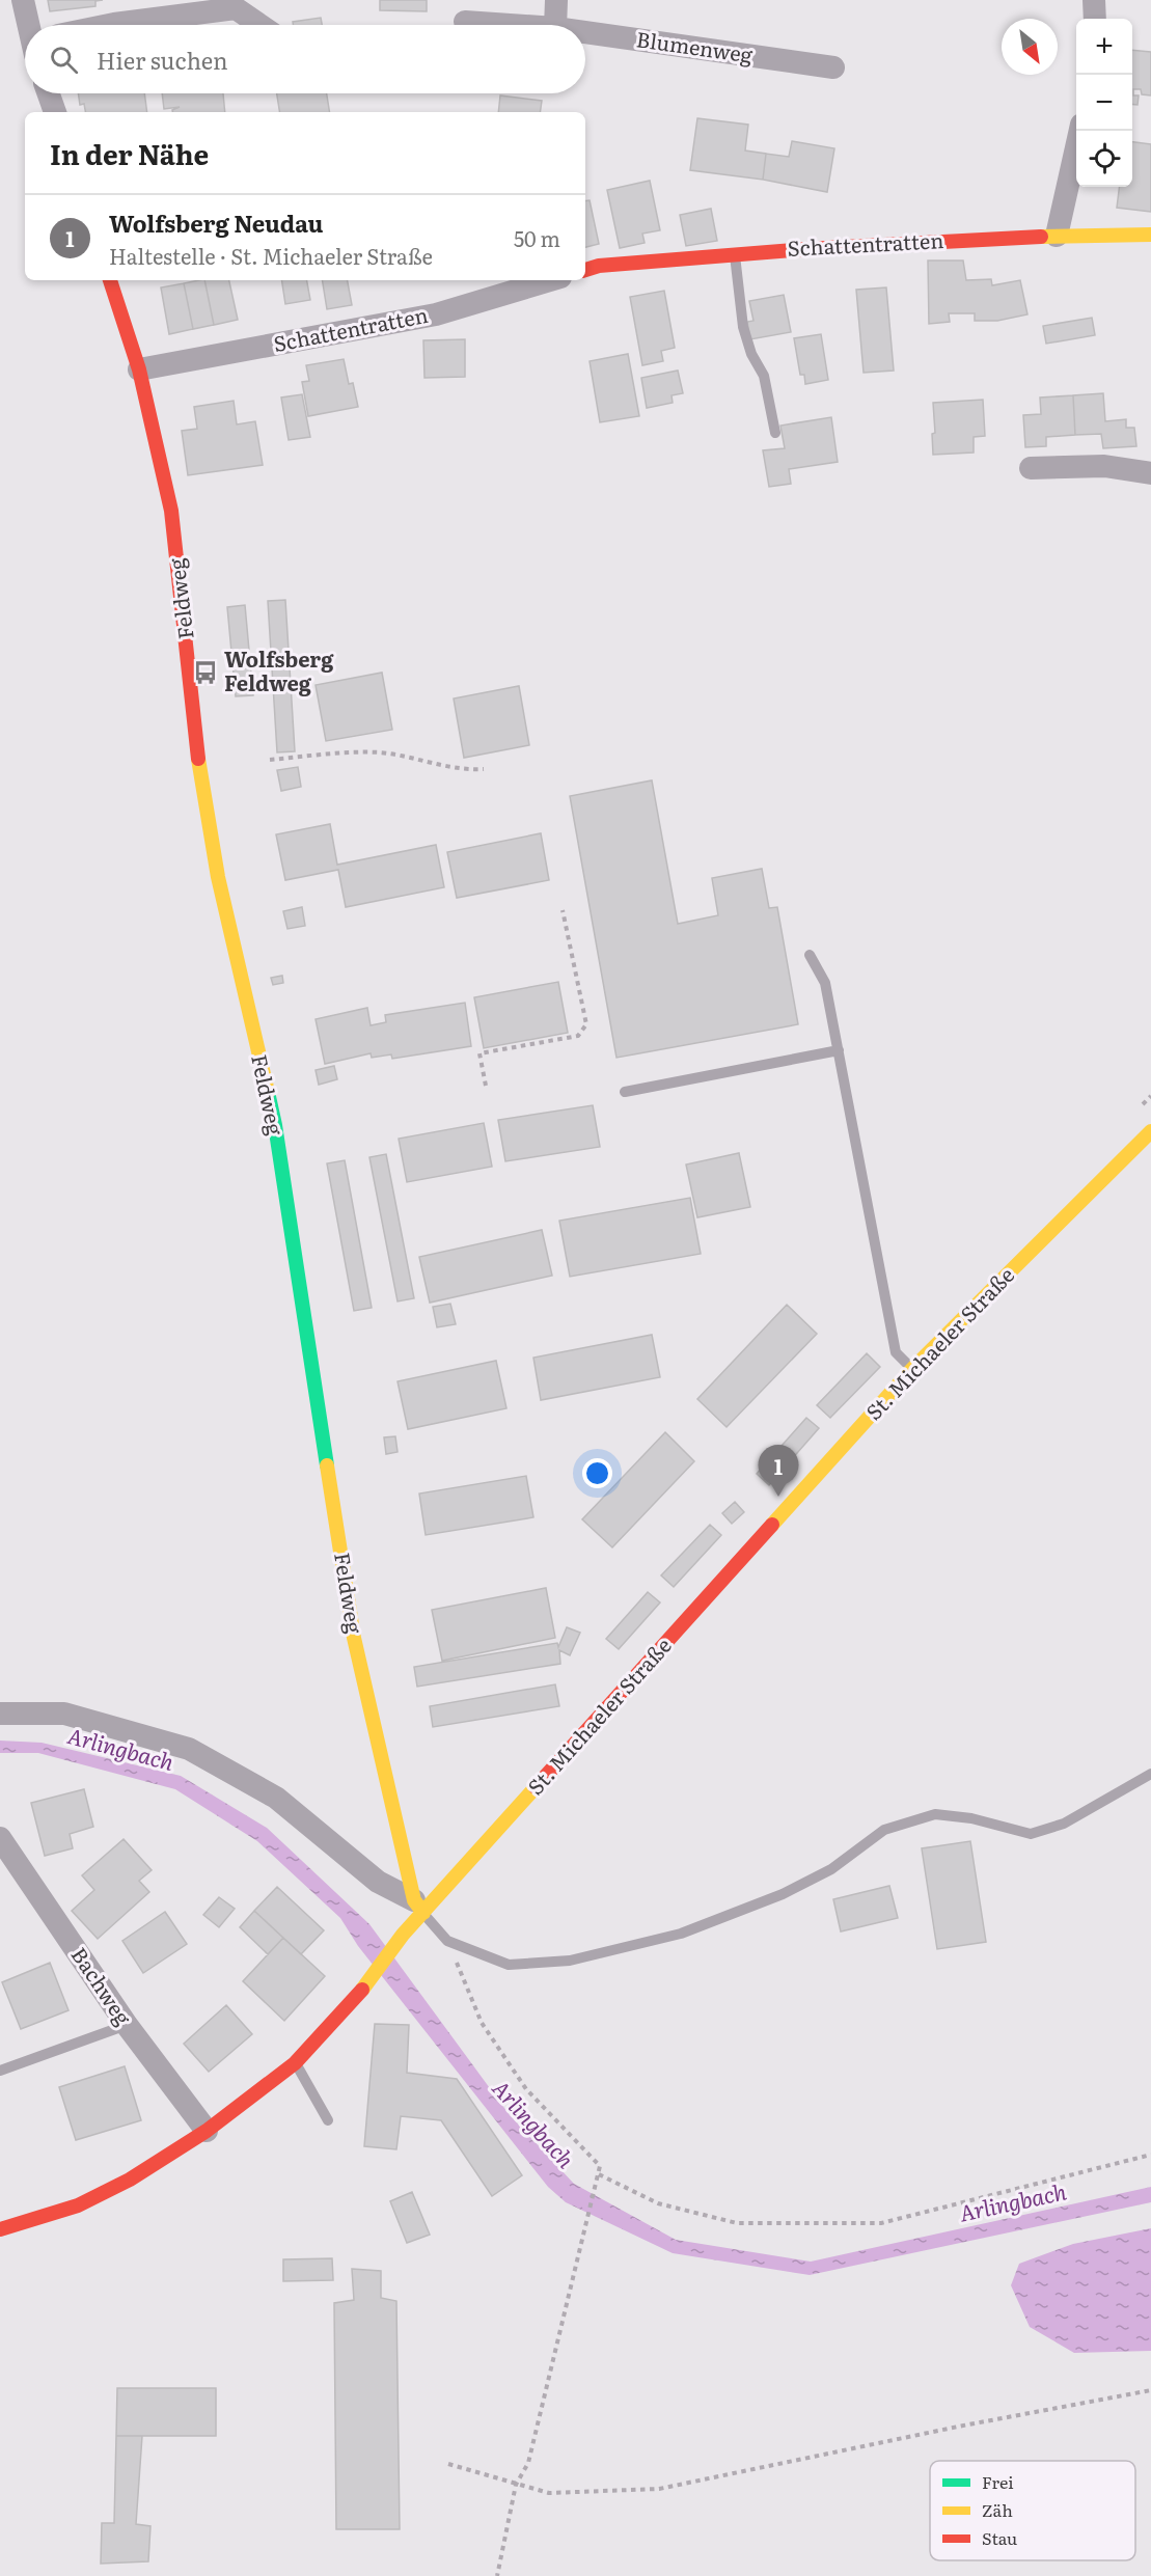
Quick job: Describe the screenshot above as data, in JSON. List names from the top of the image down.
{
  "streets": {
    "street": [
      "Blumenweg",
      "Schattentratten",
      "Feldweg",
      "St. Michaeler Straße",
      "Bachweg"
    ]
  },
  "crossings": [
    ["Schattentratten", "Feldweg"],
    ["Feldweg", "St. Michaeler Straße"],
    ["St. Michaeler Straße", "Bachweg"]
  ],
  "water": ["Arlingbach"],
  "places": {
    "bus stop": ["Wolfsberg Feldweg"]
  },
  "legend": ["Frei", "Zäh", "Stau"],
  "north": "bottom right",
  "page": {
    "map_buttons": ["+", "−"],
    "search": "Hier suchen",
    "heading": "In der Nähe",
    "list": [
      {
        "mark": "1",
        "name": "Wolfsberg Neudau",
        "note": "Haltestelle · St. Michaeler Straße",
        "value": "50 m"
      }
    ],
    "pins": "1"
  }
}
